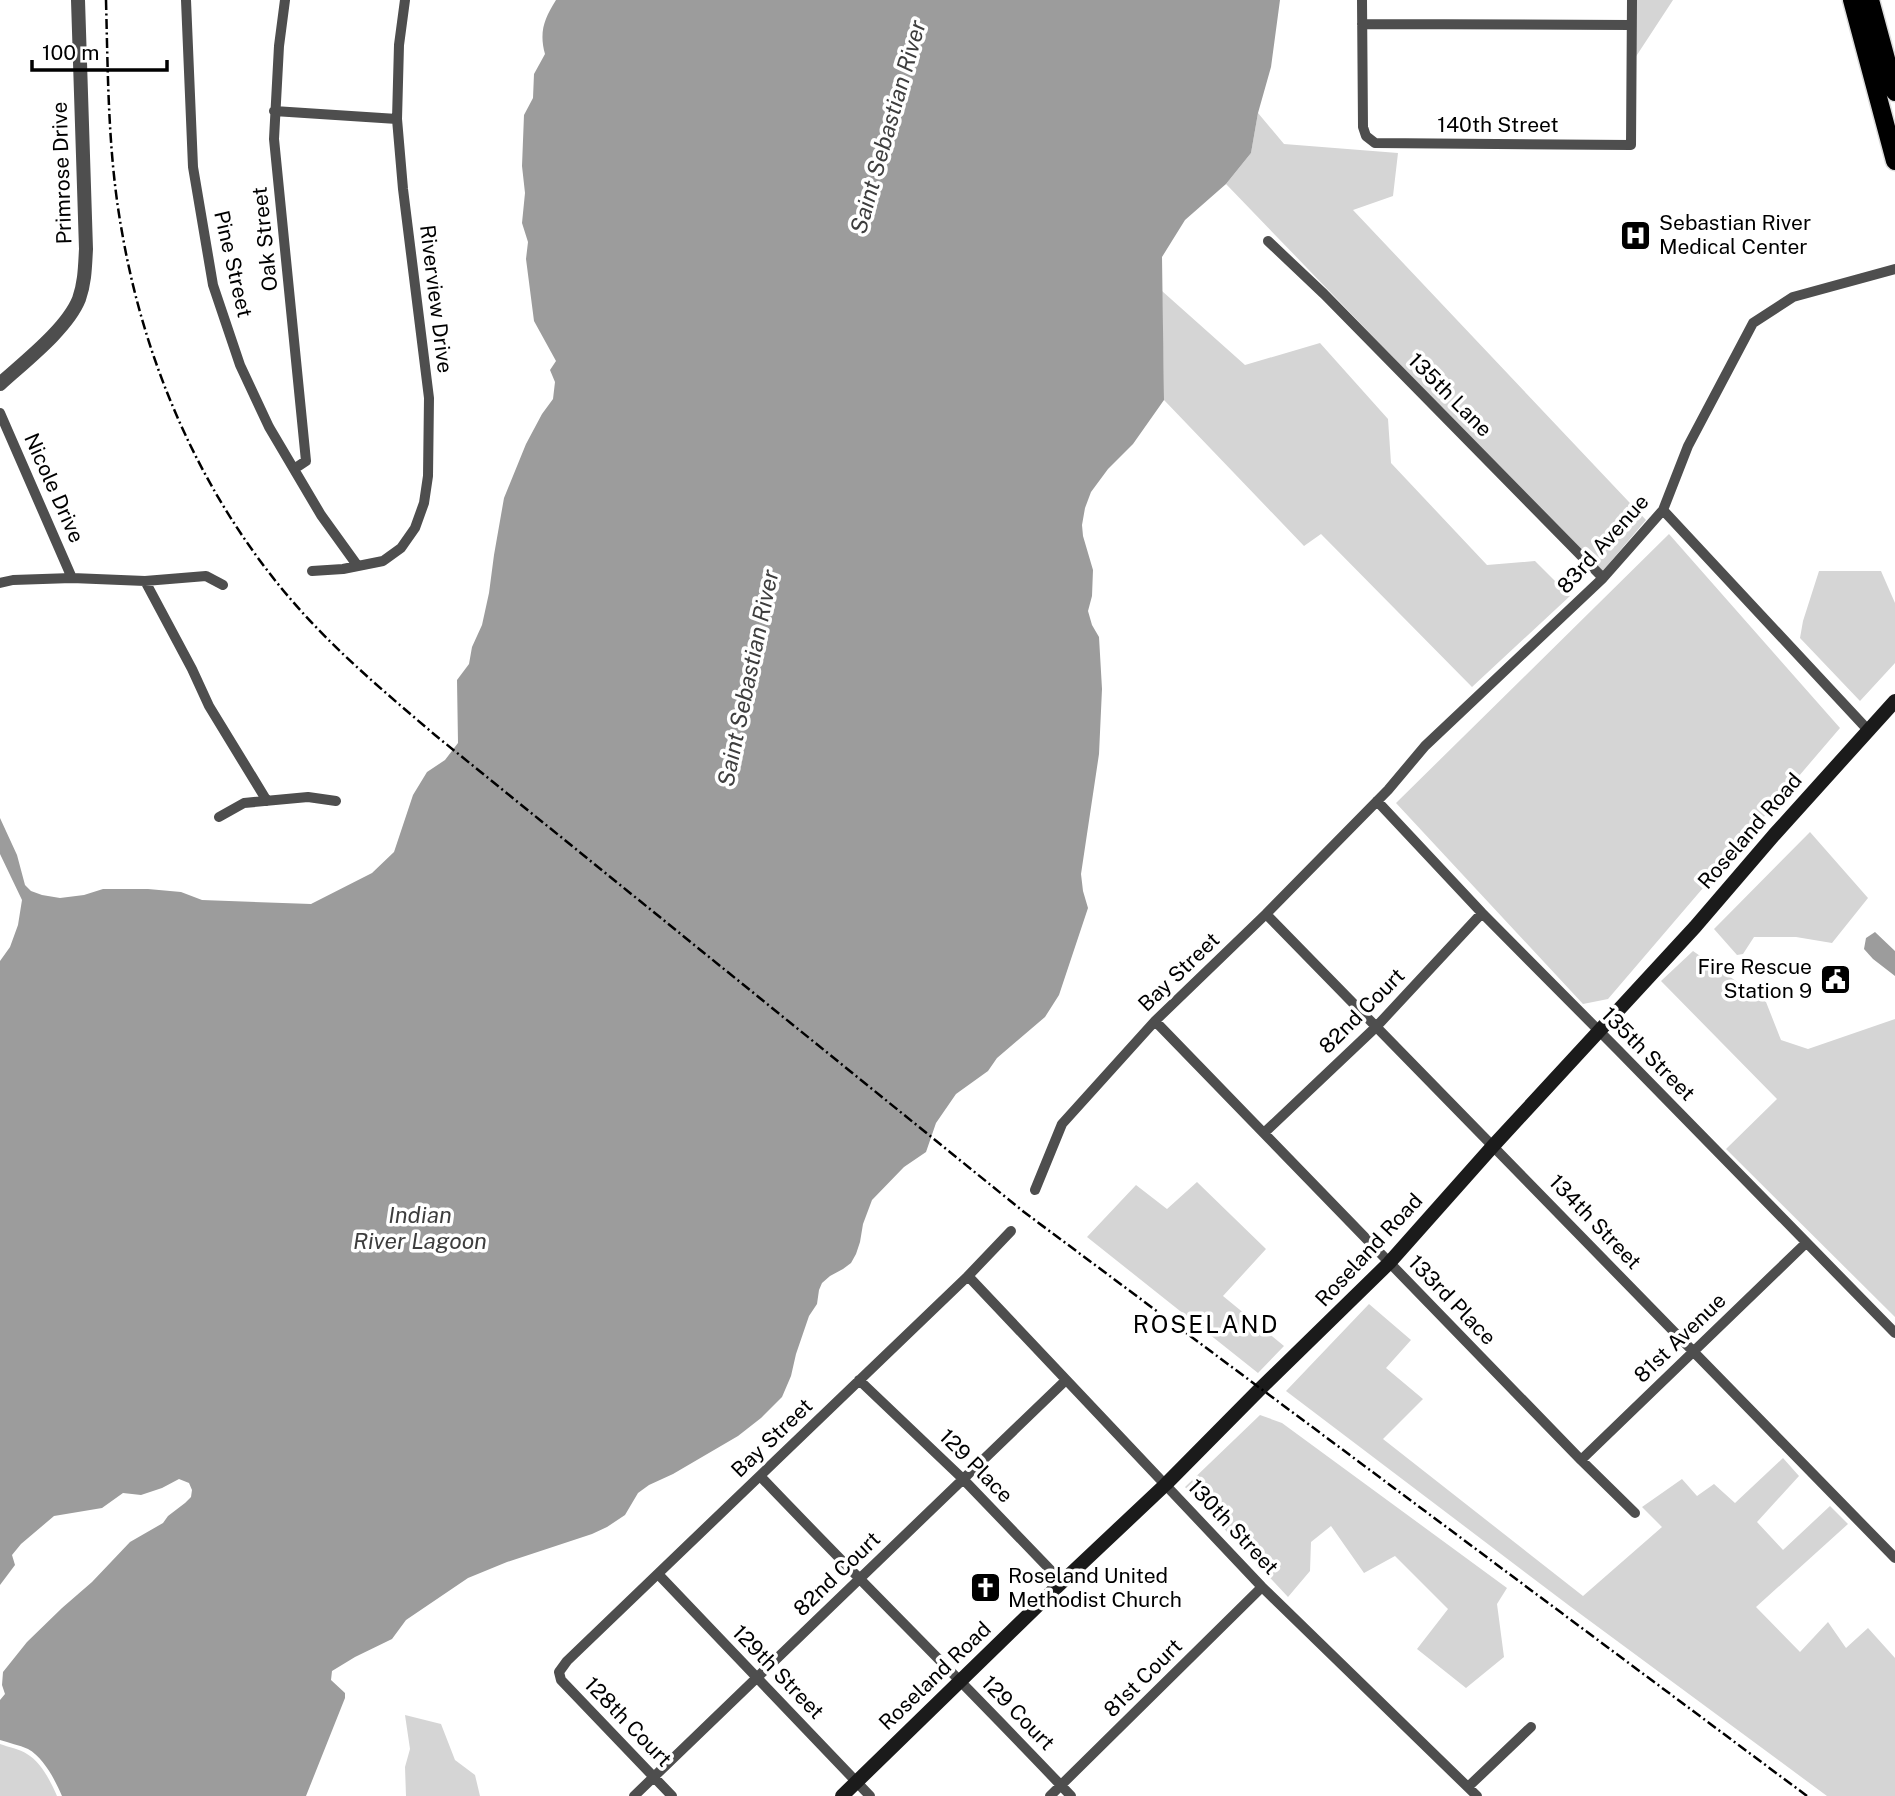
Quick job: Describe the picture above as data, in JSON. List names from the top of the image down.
{
  "streets": {
    "main road": ["Roseland Road"],
    "street": [
      "140th Street",
      "Primrose Drive",
      "Oak Street",
      "Pine Street",
      "Riverview Drive",
      "135th Lane",
      "Nicole Drive",
      "83rd Avenue",
      "Bay Street",
      "82nd Court",
      "135th Street",
      "134th Street",
      "133rd Place",
      "81st Avenue",
      "129 Place",
      "130th Street",
      "129th Street",
      "81st Court",
      "129 Court",
      "128th Court"
    ]
  },
  "crossings": [
    ["Oak Street", "Pine Street"],
    ["Pine Street", "Riverview Drive"],
    ["135th Lane", "83rd Avenue"],
    ["83rd Avenue", "Bay Street"],
    ["83rd Avenue", "135th Street"],
    ["Roseland Road", "135th Street"],
    ["Roseland Road", "134th Street"],
    ["Roseland Road", "133rd Place"],
    ["Roseland Road", "129 Place"],
    ["Roseland Road", "130th Street"],
    ["Roseland Road", "129th Street"],
    ["Roseland Road", "129 Court"],
    ["Bay Street", "135th Street"],
    ["Bay Street", "134th Street"],
    ["Bay Street", "133rd Place"],
    ["Bay Street", "129 Place"],
    ["Bay Street", "130th Street"],
    ["Bay Street", "129th Street"],
    ["Bay Street", "129 Court"],
    ["Bay Street", "128th Court"],
    ["82nd Court", "135th Street"],
    ["82nd Court", "134th Street"],
    ["82nd Court", "133rd Place"],
    ["82nd Court", "129 Place"],
    ["82nd Court", "130th Street"],
    ["82nd Court", "129th Street"],
    ["82nd Court", "129 Court"],
    ["82nd Court", "128th Court"],
    ["135th Street", "81st Avenue"],
    ["134th Street", "81st Avenue"],
    ["133rd Place", "81st Avenue"],
    ["130th Street", "81st Court"],
    ["81st Court", "129 Court"]
  ],
  "districts": ["ROSELAND"],
  "water": ["Saint Sebastian River", "Indian River Lagoon"],
  "places": {
    "hospital": ["Sebastian River Medical Center"],
    "public building": ["Fire Rescue Station 9"],
    "church": ["Roseland United Methodist Church"]
  },
  "scale_bar": "100 m"
}
